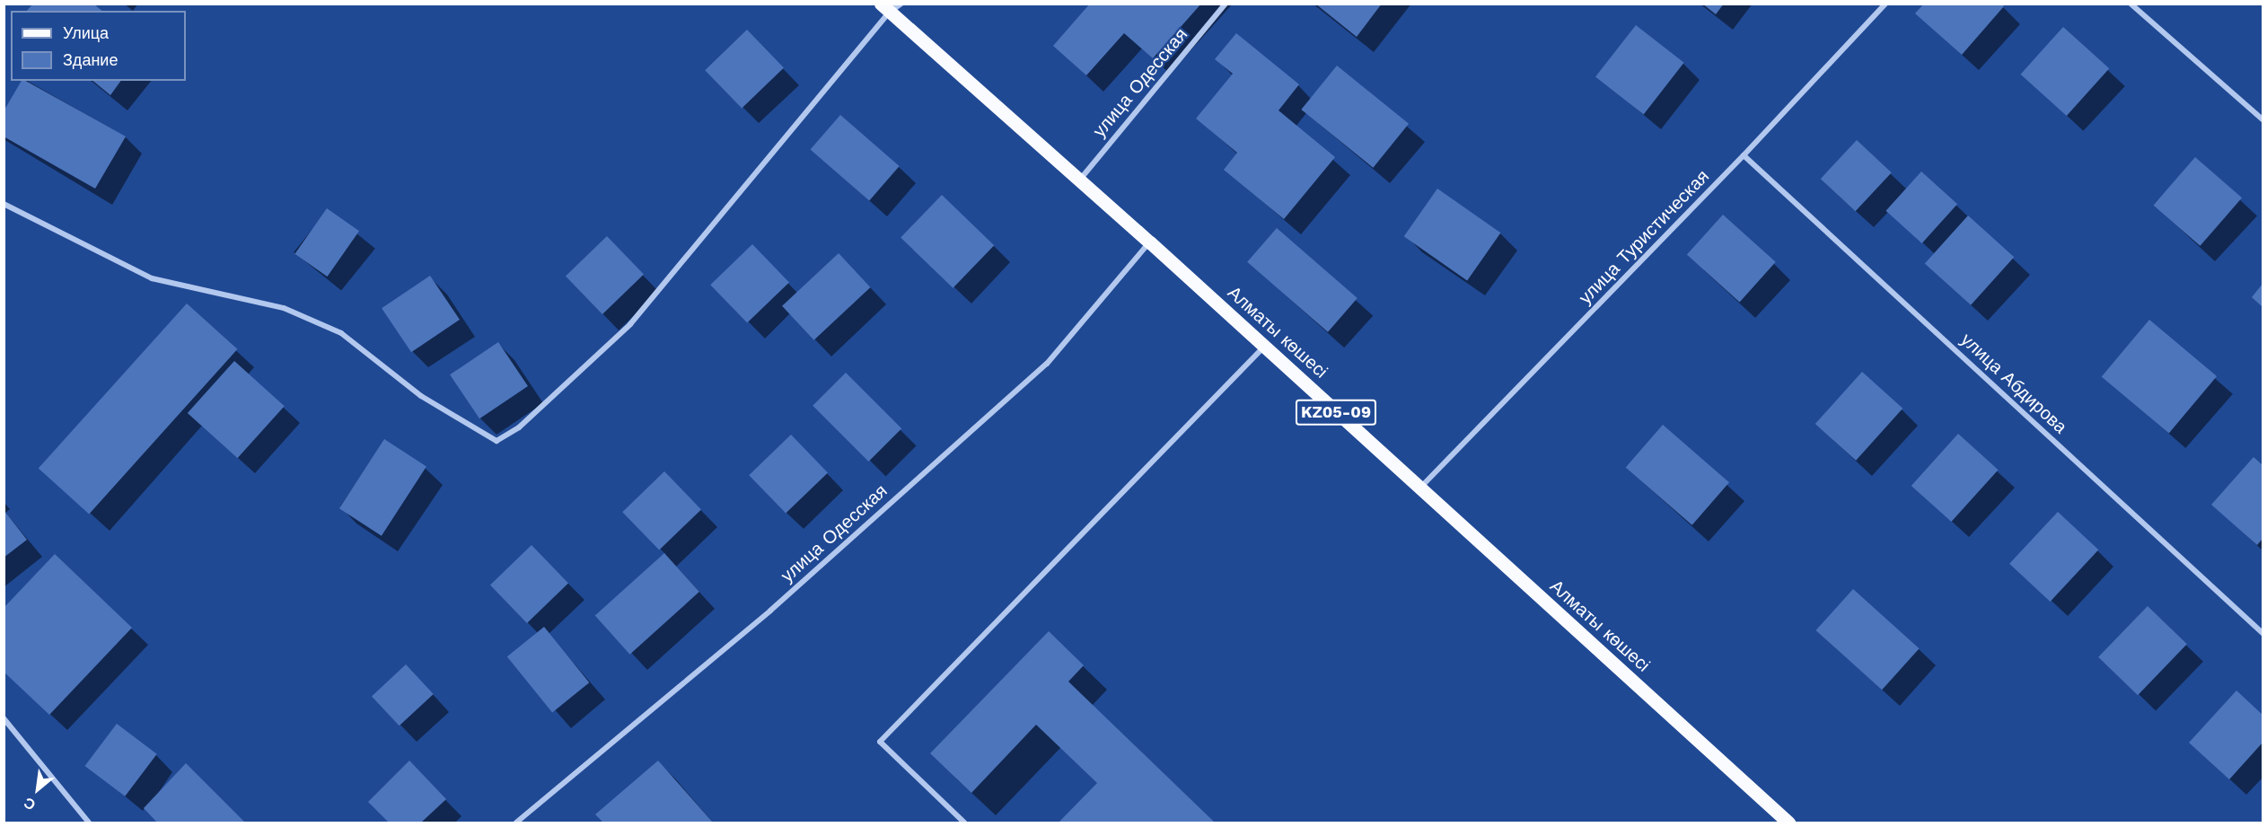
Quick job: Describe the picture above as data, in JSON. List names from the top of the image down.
{
  "streets": {
    "main road": ["Алматы көшесі", "KZ05-09"],
    "street": ["улица Одесская", "улица Туристическая", "улица Абдирова"]
  },
  "crossings": [
    ["улица Одесская", "Алматы көшесі"],
    ["улица Туристическая", "Алматы көшесі"],
    ["улица Туристическая", "улица Абдирова"]
  ],
  "legend": ["Улица", "Здание"],
  "north": "bottom left"
}
